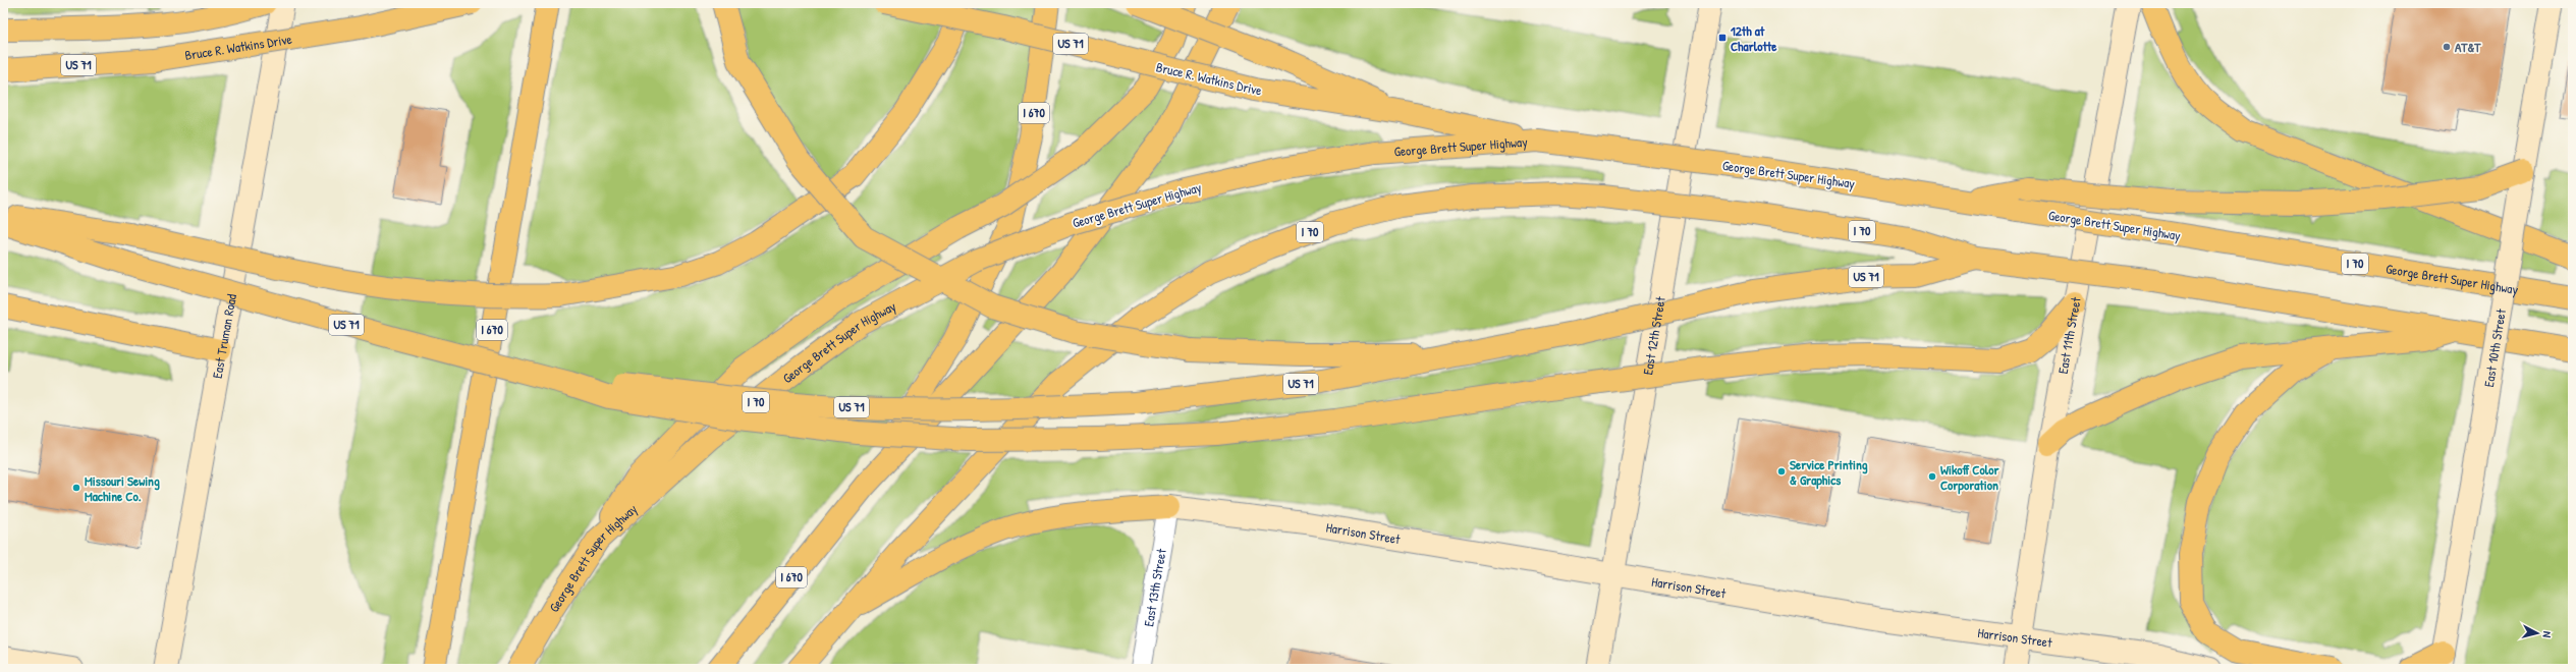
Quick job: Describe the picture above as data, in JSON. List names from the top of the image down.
{
  "streets": {
    "highway": [
      "US 71",
      "Bruce R. Watkins Drive",
      "I 670",
      "George Brett Super Highway",
      "I 70"
    ],
    "main road": [
      "East Truman Road",
      "East 12th Street",
      "East 11th Street",
      "East 10th Street",
      "Harrison Street"
    ],
    "street": ["East 13th Street"]
  },
  "crossings": [
    ["US 71", "I 70"],
    ["Bruce R. Watkins Drive", "George Brett Super Highway"],
    ["East 12th Street", "Harrison Street"],
    ["East 11th Street", "Harrison Street"],
    ["Harrison Street", "East 13th Street"]
  ],
  "places": {
    "transit": ["12th at Charlotte"],
    "other": [
      "AT&T",
      "Service Printing & Graphics",
      "Wikoff Color Corporation",
      "Missouri Sewing Machine Co."
    ]
  },
  "north": "right"
}
